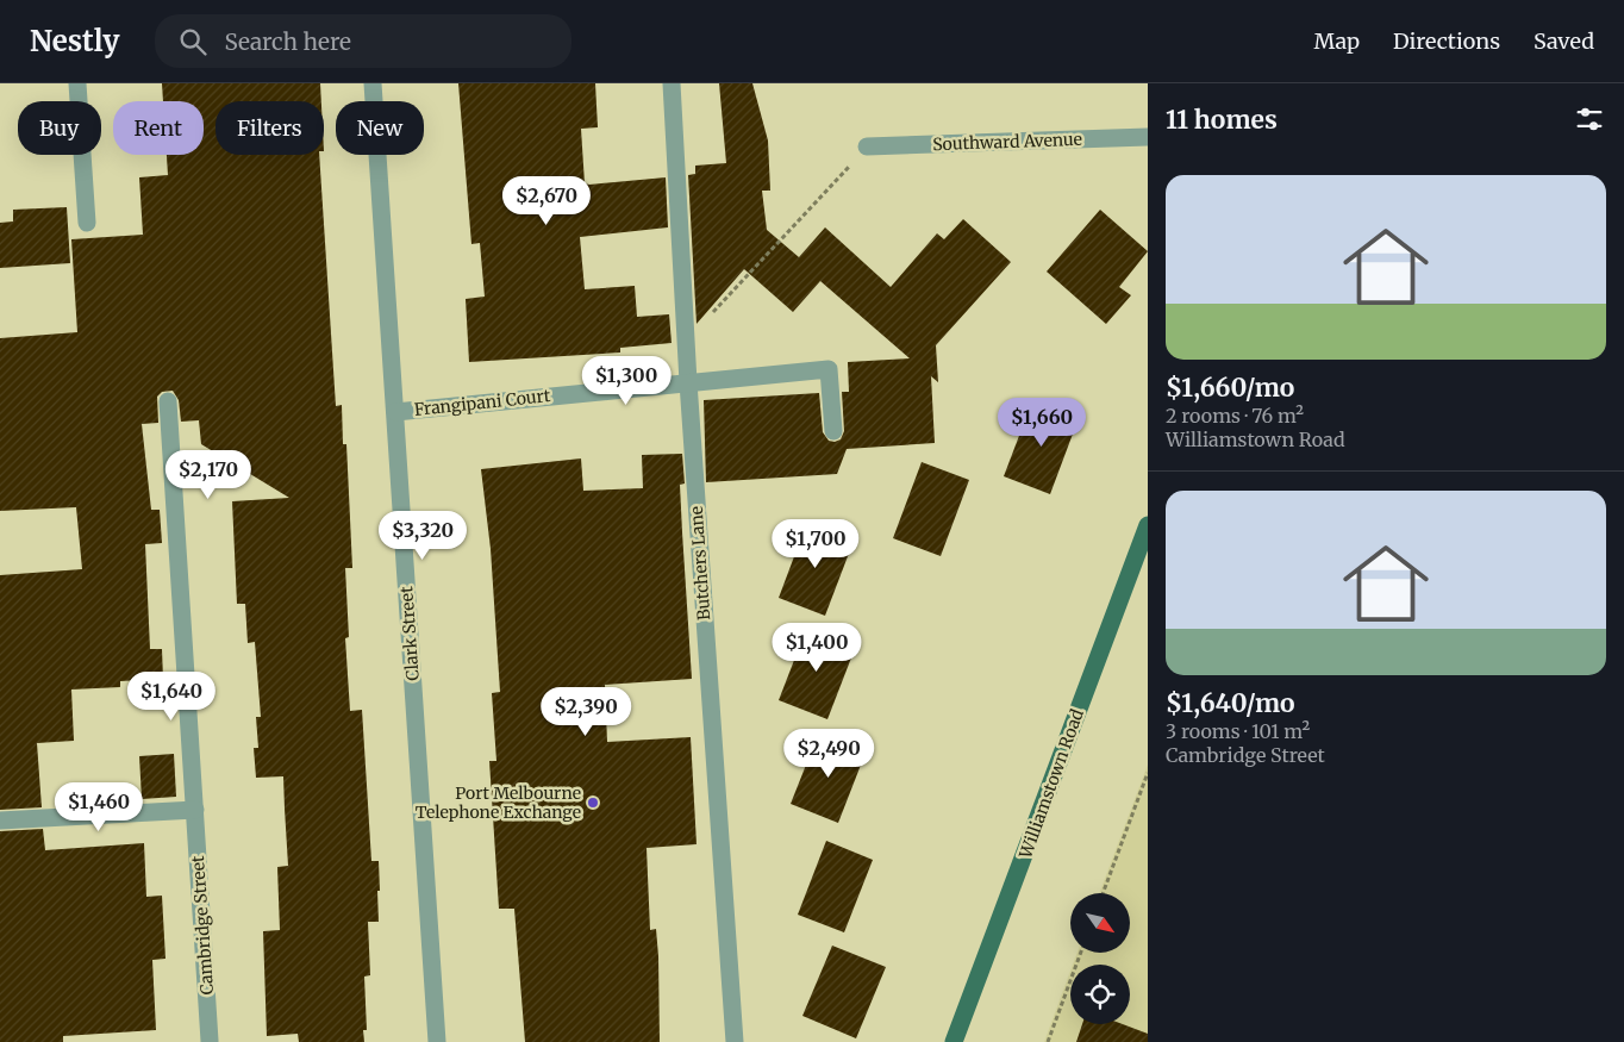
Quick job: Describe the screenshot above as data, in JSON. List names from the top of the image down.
{
  "streets": {
    "main road": ["Williamstown Road"],
    "street": [
      "Southward Avenue",
      "Frangipani Court",
      "Butchers Lane",
      "Clark Street",
      "Cambridge Street"
    ]
  },
  "crossings": [
    ["Frangipani Court", "Butchers Lane"],
    ["Frangipani Court", "Clark Street"]
  ],
  "places": ["Port Melbourne Telephone Exchange"],
  "north": "bottom right",
  "page": {
    "header": "Nestly",
    "search": "Search here",
    "nav": ["Map", "Directions", "Saved"],
    "heading": "11 homes",
    "chip": [
      "Buy",
      "Rent",
      "Filters",
      "New"
    ],
    "list": [
      {
        "name": "$1,660/mo",
        "note": "2 rooms · 76 m² · Williamstown Road"
      },
      {
        "name": "$1,640/mo",
        "note": "3 rooms · 101 m² · Cambridge Street"
      }
    ],
    "price": [
      "$2,670",
      "$1,300",
      "$1,660",
      "$2,170",
      "$3,320",
      "$1,700",
      "$1,400",
      "$1,640",
      "$2,390",
      "$2,490",
      "$1,460"
    ]
  }
}
